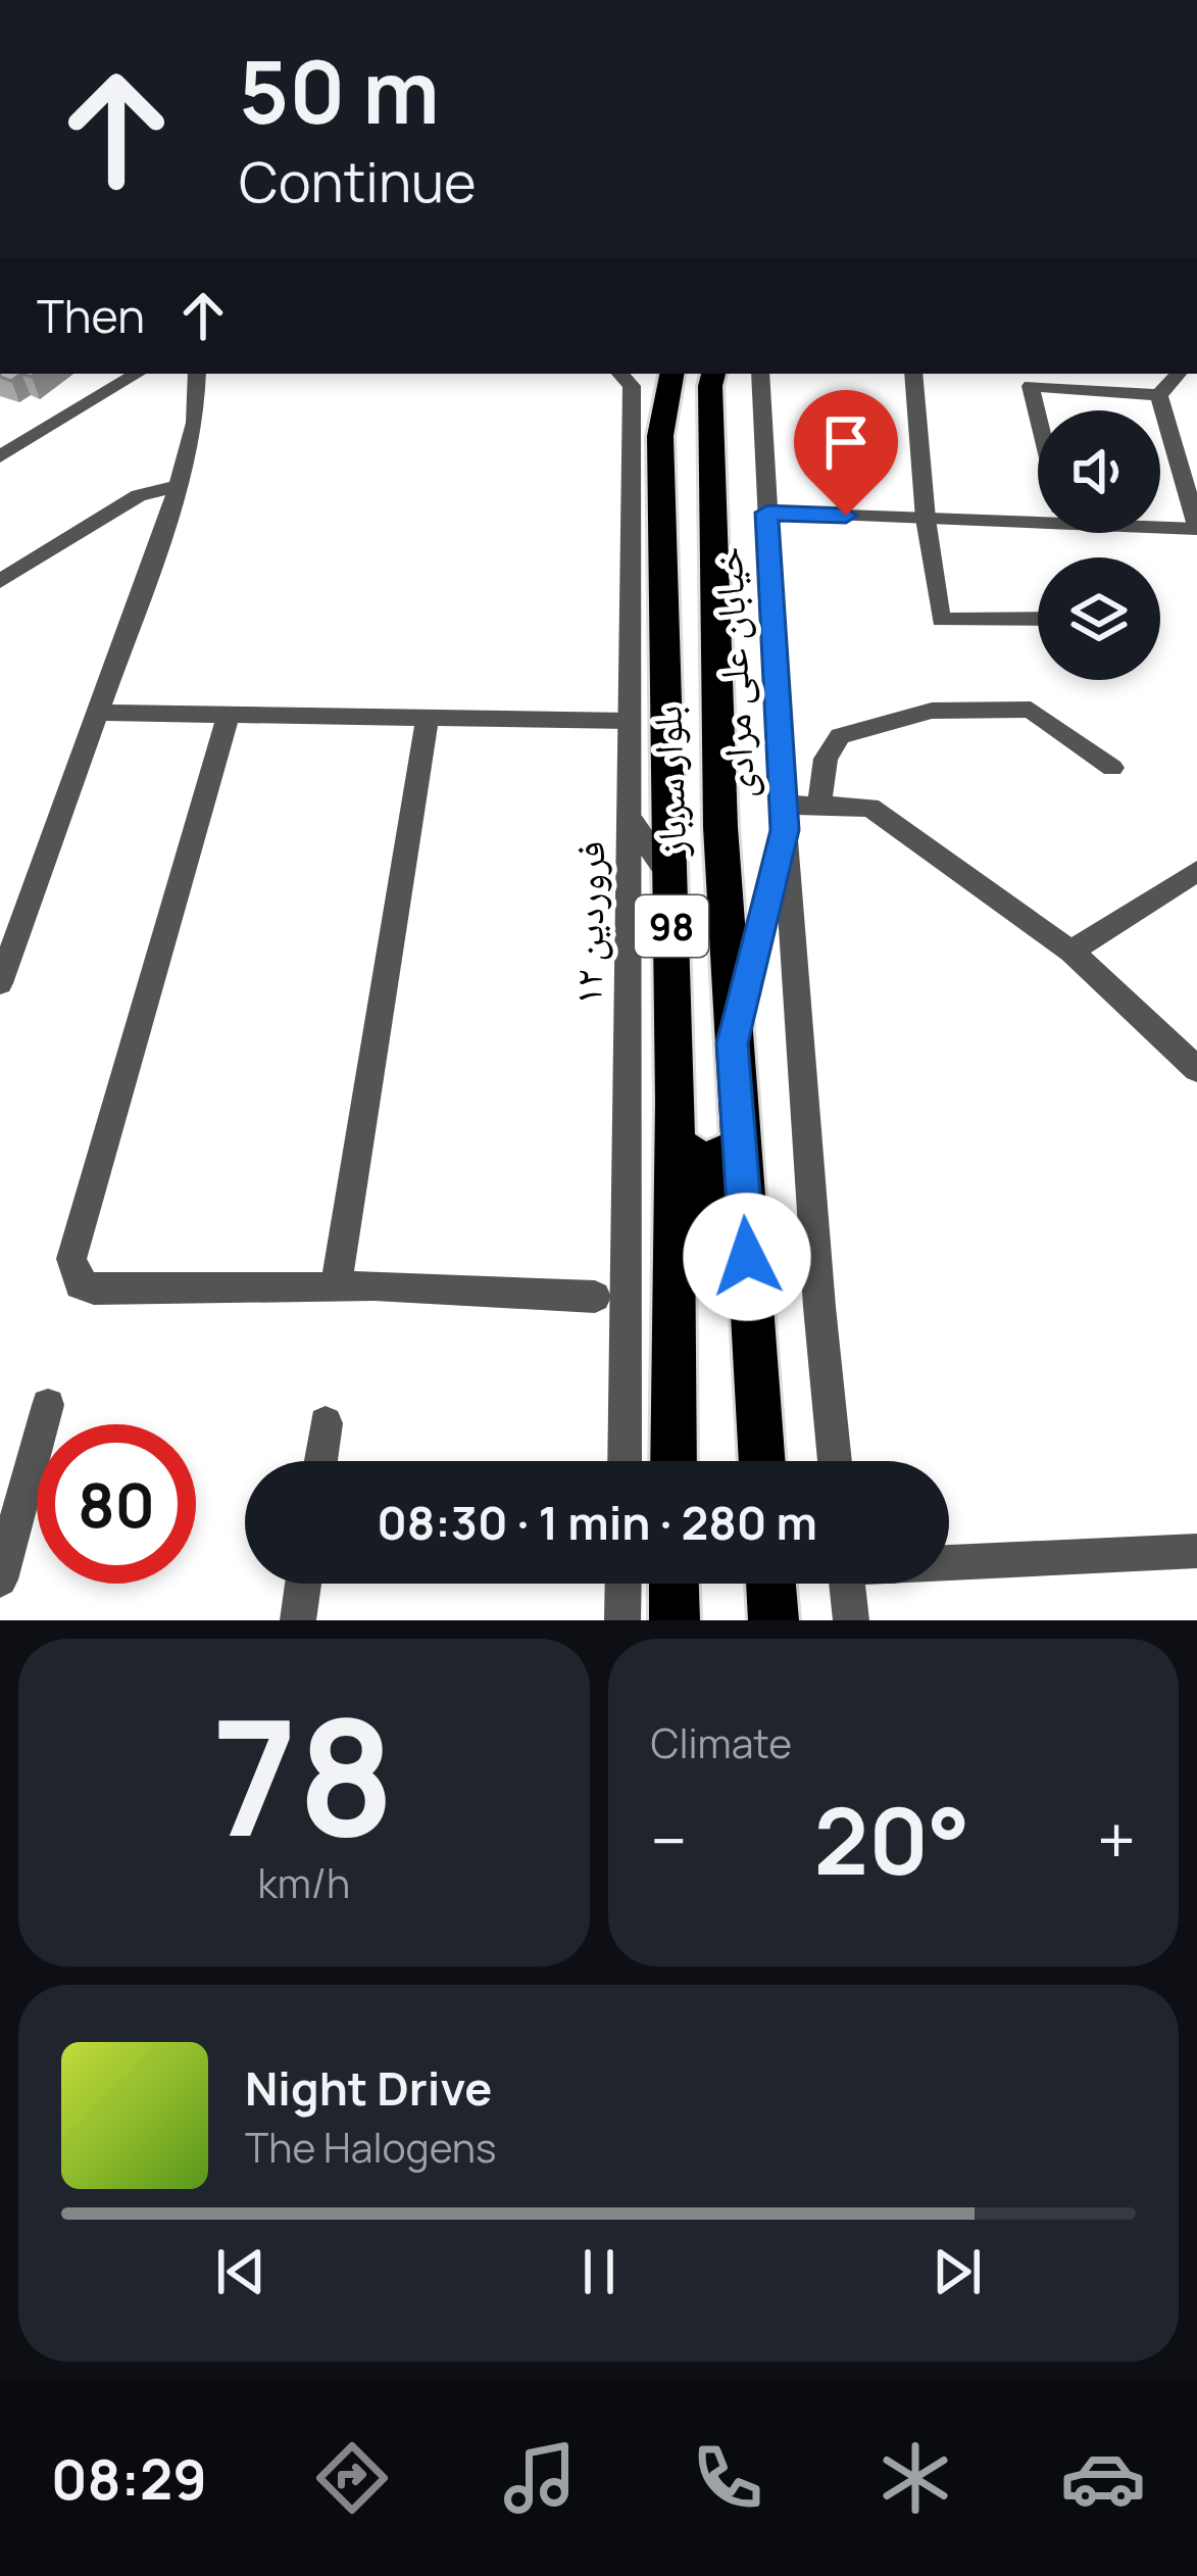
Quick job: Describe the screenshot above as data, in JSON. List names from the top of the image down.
{
  "streets": {
    "highway": ["بلوار سرباز", "98"],
    "street": ["خیابان علی مرادی", "۱۲ فروردین"]
  },
  "page": {
    "turn": ["50 m", "Continue"],
    "then": "Then",
    "limit": "80",
    "trip": "08:30 · 1 min · 280 m",
    "tile": [
      ["78", "km/h"],
      "Climate"
    ],
    "heat": ["−", "20°", "+"],
    "song": ["Night Drive", "The Halogens"],
    "tabs": "08:29"
  }
}
